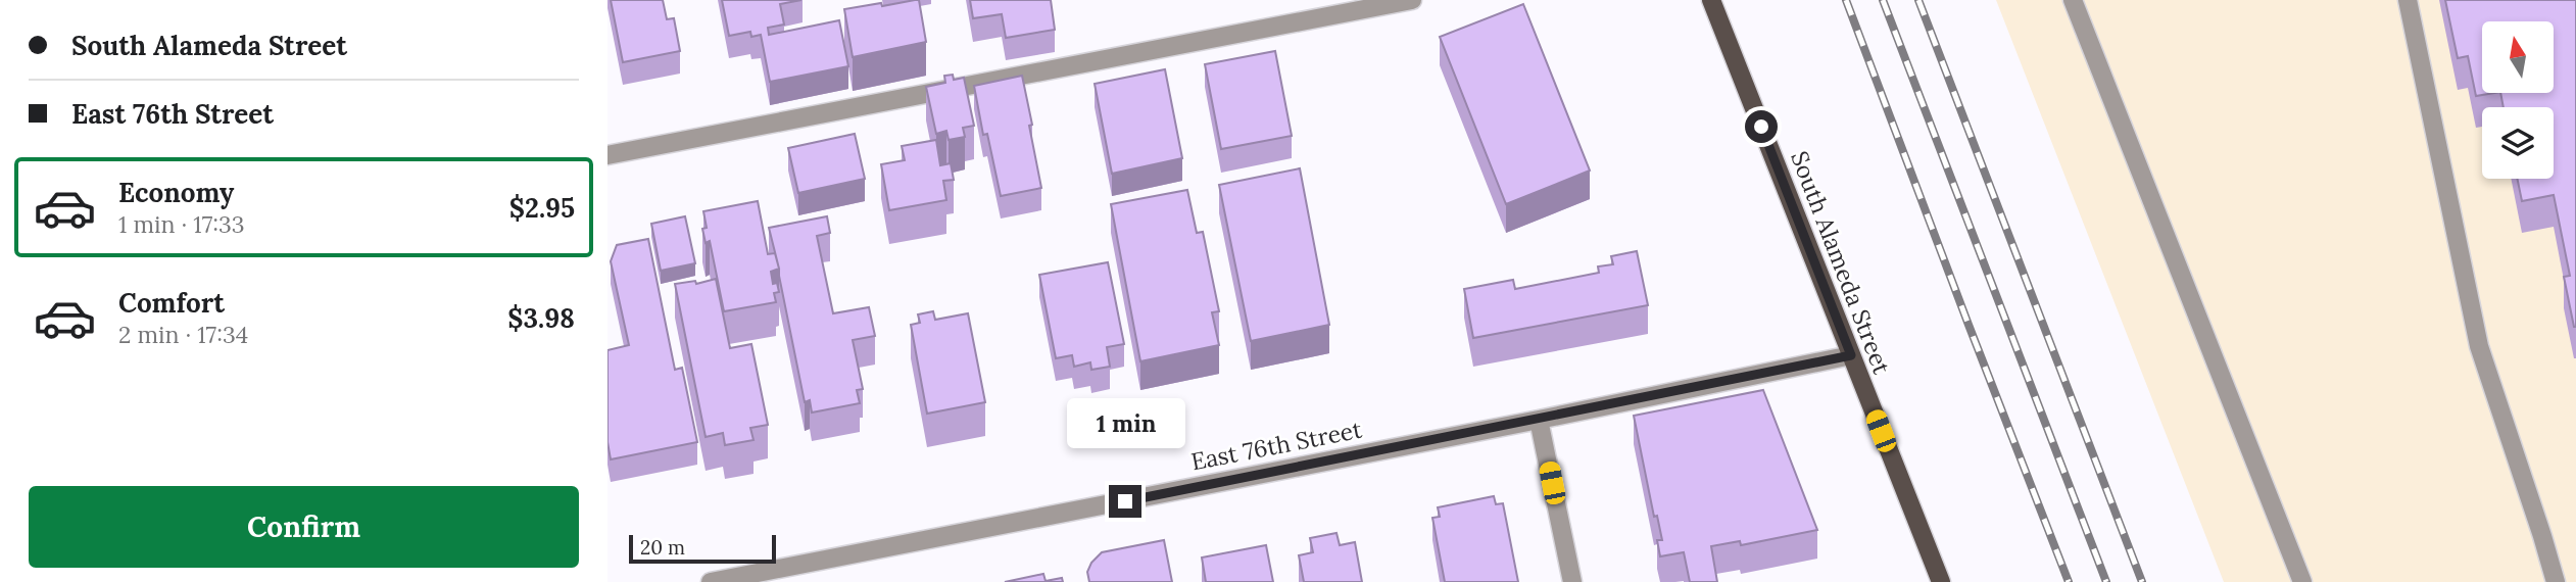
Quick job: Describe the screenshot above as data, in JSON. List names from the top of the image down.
{
  "streets": {
    "main road": ["South Alameda Street"],
    "street": ["East 76th Street"]
  },
  "crossings": [
    ["South Alameda Street", "East 76th Street"]
  ],
  "scale_bar": "20 m",
  "north": "top",
  "page": {
    "banner": ["South Alameda Street", "East 76th Street"],
    "list": [
      {
        "name": "Economy",
        "note": "1 min · 17:33",
        "value": "$2.95"
      },
      {
        "name": "Comfort",
        "note": "2 min · 17:34",
        "value": "$3.98"
      }
    ],
    "bubble": "1 min",
    "buttons": "Confirm",
    "scale": "20 m"
  }
}
